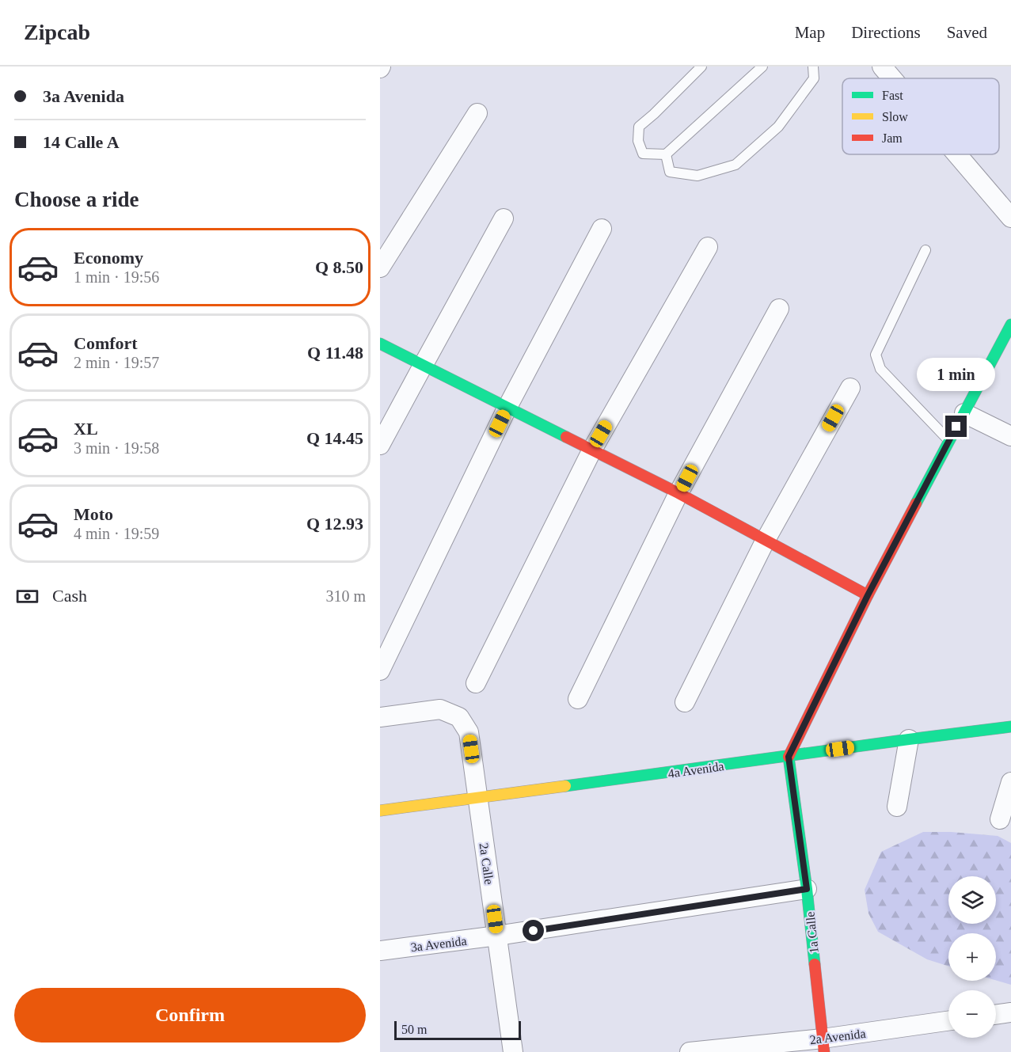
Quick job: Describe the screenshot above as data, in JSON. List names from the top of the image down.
{
  "streets": {
    "street": [
      "4a Avenida",
      "2a Calle",
      "1a Calle",
      "3a Avenida",
      "2a Avenida"
    ]
  },
  "crossings": [
    ["4a Avenida", "2a Calle"],
    ["4a Avenida", "1a Calle"],
    ["2a Calle", "3a Avenida"],
    ["1a Calle", "3a Avenida"],
    ["1a Calle", "2a Avenida"]
  ],
  "legend": ["Fast", "Slow", "Jam"],
  "scale_bar": "50 m",
  "page": {
    "header": "Zipcab",
    "nav": ["Map", "Directions", "Saved"],
    "banner": ["3a Avenida", "14 Calle A"],
    "heading": "Choose a ride",
    "list": [
      {
        "name": "Economy",
        "note": "1 min · 19:56",
        "value": "Q 8.50"
      },
      {
        "name": "Comfort",
        "note": "2 min · 19:57",
        "value": "Q 11.48"
      },
      {
        "name": "XL",
        "note": "3 min · 19:58",
        "value": "Q 14.45"
      },
      {
        "name": "Moto",
        "note": "4 min · 19:59",
        "value": "Q 12.93"
      }
    ],
    "bubble": "1 min",
    "pay": ["Cash", "310 m"],
    "map_buttons": ["+", "−"],
    "buttons": "Confirm",
    "scale": "50 m"
  }
}
